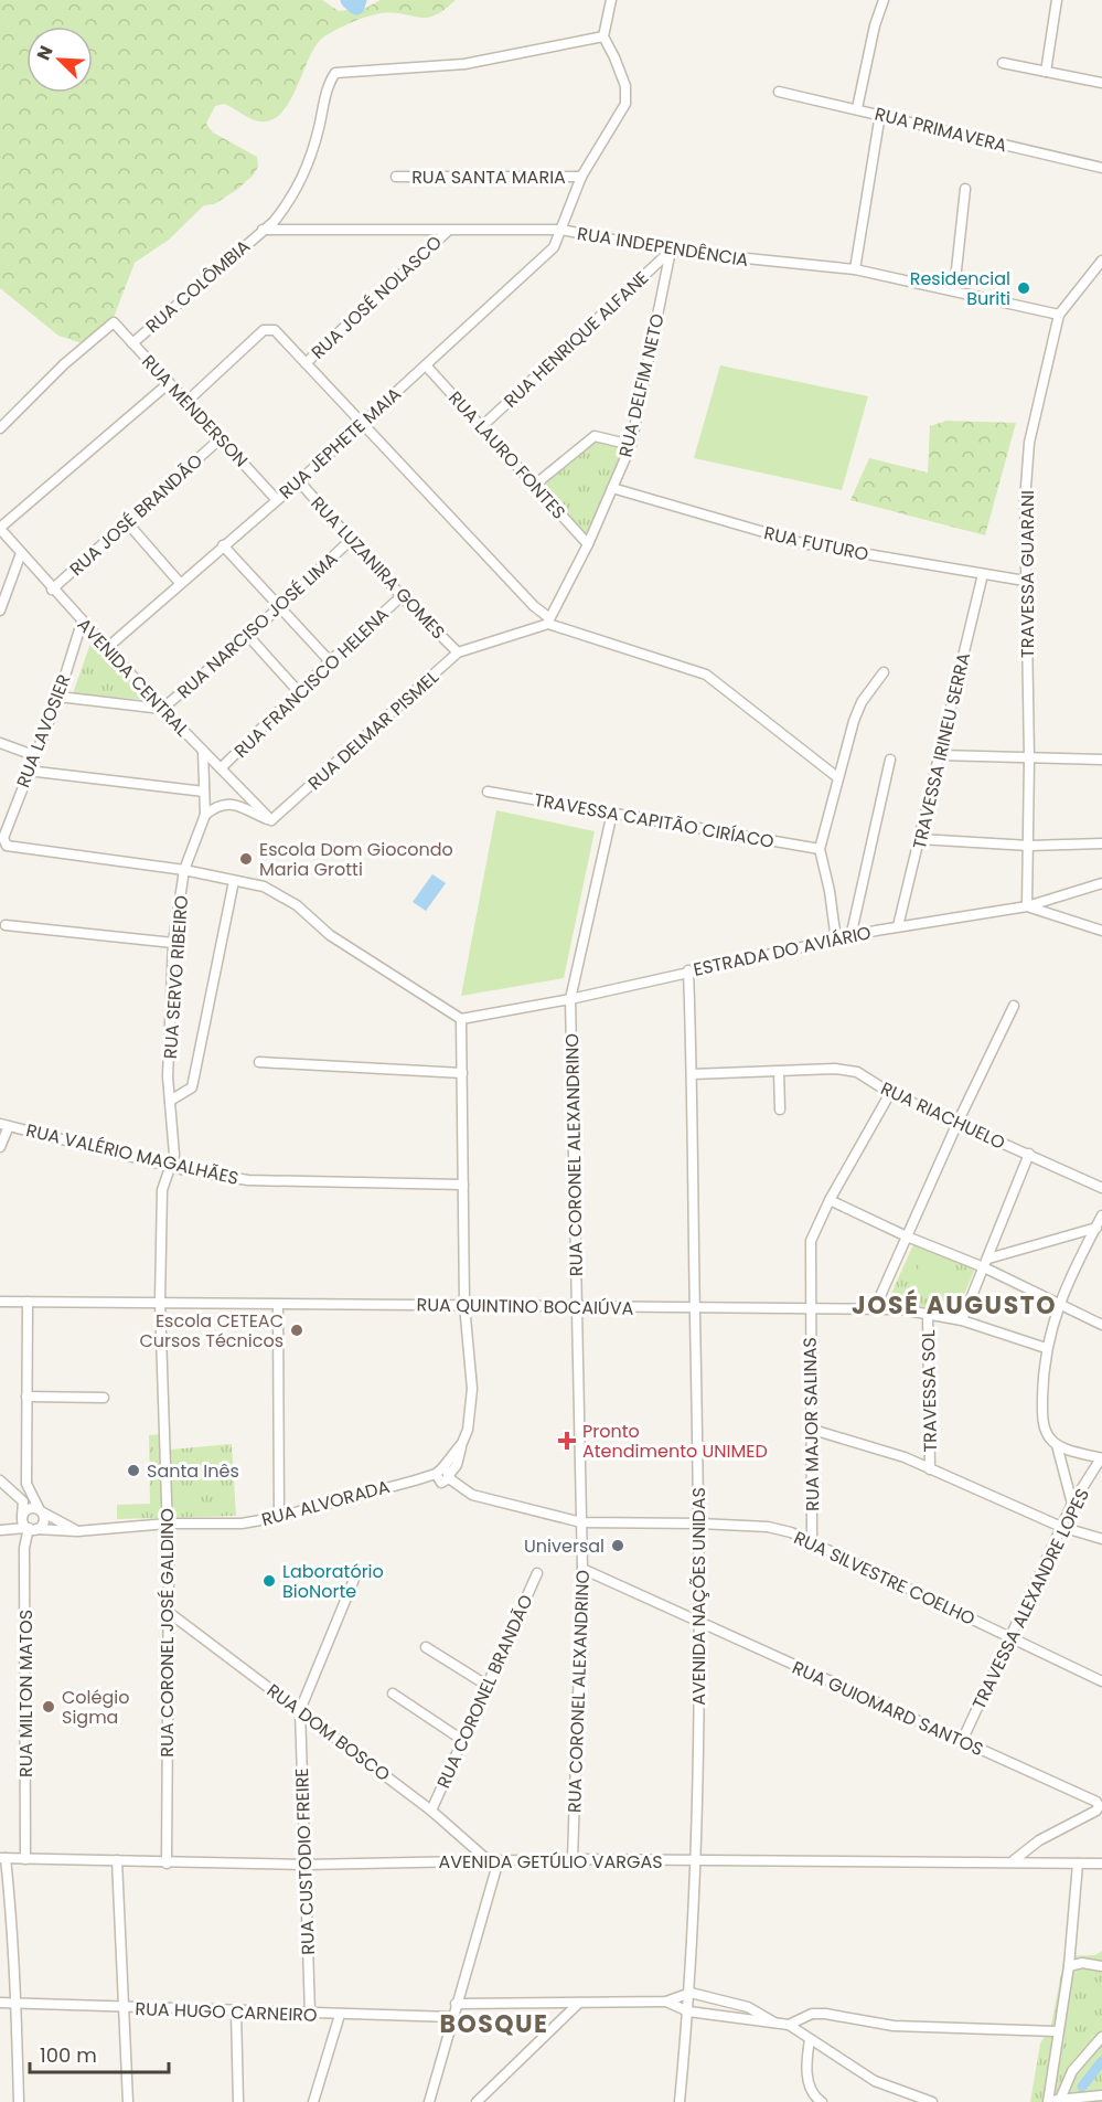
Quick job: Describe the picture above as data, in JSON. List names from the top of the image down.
{
  "streets": {
    "street": [
      "RUA PRIMAVERA",
      "RUA SANTA MARIA",
      "RUA INDEPENDÊNCIA",
      "RUA COLÔMBIA",
      "RUA JOSÉ NOLASCO",
      "RUA HENRIQUE ALFANE",
      "RUA DELFIM NETO",
      "RUA MENDERSON",
      "RUA JEPHETE MAIA",
      "RUA LAURO FONTES",
      "RUA JOSÉ BRANDÃO",
      "RUA FUTURO",
      "RUA LUZANIRA GOMES",
      "TRAVESSA GUARANI",
      "RUA NARCISO JOSÉ LIMA",
      "AVENIDA CENTRAL",
      "RUA FRANCISCO HELENA",
      "RUA DELMAR PISMEL",
      "RUA LAVOSIER",
      "TRAVESSA IRINEU SERRA",
      "TRAVESSA CAPITÃO CIRÍACO",
      "ESTRADA DO AVIÁRIO",
      "RUA SERVO RIBEIRO",
      "RUA RIACHUELO",
      "RUA VALÉRIO MAGALHÃES",
      "RUA CORONEL ALEXANDRINO",
      "RUA QUINTINO BOCAIÚVA",
      "TRAVESSA SOL",
      "RUA MAJOR SALINAS",
      "RUA ALVORADA",
      "RUA SILVESTRE COELHO",
      "AVENIDA NAÇÕES UNIDAS",
      "TRAVESSA ALEXANDRE LOPES",
      "RUA CORONEL JOSÉ GALDINO",
      "RUA CORONEL BRANDÃO",
      "RUA MILTON MATOS",
      "RUA GUIOMARD SANTOS",
      "RUA DOM BOSCO",
      "RUA CUSTODIO FREIRE",
      "AVENIDA GETÚLIO VARGAS",
      "RUA HUGO CARNEIRO"
    ]
  },
  "crossings": [
    ["RUA SANTA MARIA", "RUA JEPHETE MAIA"],
    ["RUA INDEPENDÊNCIA", "RUA COLÔMBIA"],
    ["RUA INDEPENDÊNCIA", "RUA JOSÉ NOLASCO"],
    ["RUA INDEPENDÊNCIA", "RUA HENRIQUE ALFANE"],
    ["RUA INDEPENDÊNCIA", "RUA DELFIM NETO"],
    ["RUA INDEPENDÊNCIA", "RUA JEPHETE MAIA"],
    ["RUA INDEPENDÊNCIA", "TRAVESSA GUARANI"],
    ["RUA COLÔMBIA", "RUA MENDERSON"],
    ["RUA COLÔMBIA", "RUA JEPHETE MAIA"],
    ["RUA HENRIQUE ALFANE", "RUA DELFIM NETO"],
    ["RUA HENRIQUE ALFANE", "RUA LAURO FONTES"],
    ["RUA DELFIM NETO", "RUA LAURO FONTES"],
    ["RUA DELFIM NETO", "RUA FUTURO"],
    ["RUA DELFIM NETO", "RUA DELMAR PISMEL"],
    ["RUA MENDERSON", "RUA JEPHETE MAIA"],
    ["RUA MENDERSON", "RUA JOSÉ BRANDÃO"],
    ["RUA JEPHETE MAIA", "RUA LAURO FONTES"],
    ["RUA JEPHETE MAIA", "RUA LUZANIRA GOMES"],
    ["RUA JEPHETE MAIA", "AVENIDA CENTRAL"],
    ["RUA JOSÉ BRANDÃO", "AVENIDA CENTRAL"],
    ["RUA FUTURO", "TRAVESSA GUARANI"],
    ["RUA FUTURO", "TRAVESSA IRINEU SERRA"],
    ["RUA LUZANIRA GOMES", "RUA NARCISO JOSÉ LIMA"],
    ["RUA LUZANIRA GOMES", "RUA FRANCISCO HELENA"],
    ["RUA LUZANIRA GOMES", "RUA DELMAR PISMEL"],
    ["TRAVESSA GUARANI", "ESTRADA DO AVIÁRIO"],
    ["RUA NARCISO JOSÉ LIMA", "AVENIDA CENTRAL"],
    ["AVENIDA CENTRAL", "RUA FRANCISCO HELENA"],
    ["AVENIDA CENTRAL", "RUA DELMAR PISMEL"],
    ["AVENIDA CENTRAL", "RUA LAVOSIER"],
    ["AVENIDA CENTRAL", "RUA SERVO RIBEIRO"],
    ["RUA LAVOSIER", "RUA SERVO RIBEIRO"],
    ["TRAVESSA IRINEU SERRA", "ESTRADA DO AVIÁRIO"],
    ["TRAVESSA CAPITÃO CIRÍACO", "RUA CORONEL ALEXANDRINO"],
    ["ESTRADA DO AVIÁRIO", "RUA CORONEL ALEXANDRINO"],
    ["ESTRADA DO AVIÁRIO", "AVENIDA NAÇÕES UNIDAS"],
    ["RUA SERVO RIBEIRO", "RUA VALÉRIO MAGALHÃES"],
    ["RUA SERVO RIBEIRO", "RUA CORONEL JOSÉ GALDINO"],
    ["RUA RIACHUELO", "RUA MAJOR SALINAS"],
    ["RUA RIACHUELO", "AVENIDA NAÇÕES UNIDAS"],
    ["RUA VALÉRIO MAGALHÃES", "RUA CORONEL JOSÉ GALDINO"],
    ["RUA CORONEL ALEXANDRINO", "RUA QUINTINO BOCAIÚVA"],
    ["RUA CORONEL ALEXANDRINO", "RUA SILVESTRE COELHO"],
    ["RUA CORONEL ALEXANDRINO", "RUA GUIOMARD SANTOS"],
    ["RUA CORONEL ALEXANDRINO", "AVENIDA GETÚLIO VARGAS"],
    ["RUA QUINTINO BOCAIÚVA", "TRAVESSA SOL"],
    ["RUA QUINTINO BOCAIÚVA", "RUA MAJOR SALINAS"],
    ["RUA QUINTINO BOCAIÚVA", "AVENIDA NAÇÕES UNIDAS"],
    ["RUA QUINTINO BOCAIÚVA", "RUA CORONEL JOSÉ GALDINO"],
    ["RUA MAJOR SALINAS", "RUA SILVESTRE COELHO"],
    ["RUA ALVORADA", "RUA SILVESTRE COELHO"],
    ["RUA ALVORADA", "RUA CORONEL JOSÉ GALDINO"],
    ["RUA ALVORADA", "RUA MILTON MATOS"],
    ["RUA SILVESTRE COELHO", "AVENIDA NAÇÕES UNIDAS"],
    ["RUA SILVESTRE COELHO", "TRAVESSA ALEXANDRE LOPES"],
    ["AVENIDA NAÇÕES UNIDAS", "RUA GUIOMARD SANTOS"],
    ["AVENIDA NAÇÕES UNIDAS", "AVENIDA GETÚLIO VARGAS"],
    ["TRAVESSA ALEXANDRE LOPES", "RUA GUIOMARD SANTOS"],
    ["RUA CORONEL JOSÉ GALDINO", "RUA DOM BOSCO"],
    ["RUA CORONEL JOSÉ GALDINO", "AVENIDA GETÚLIO VARGAS"],
    ["RUA CORONEL BRANDÃO", "RUA DOM BOSCO"],
    ["RUA MILTON MATOS", "AVENIDA GETÚLIO VARGAS"],
    ["RUA GUIOMARD SANTOS", "AVENIDA GETÚLIO VARGAS"],
    ["RUA DOM BOSCO", "RUA CUSTODIO FREIRE"],
    ["RUA DOM BOSCO", "AVENIDA GETÚLIO VARGAS"],
    ["RUA CUSTODIO FREIRE", "AVENIDA GETÚLIO VARGAS"],
    ["RUA CUSTODIO FREIRE", "RUA HUGO CARNEIRO"]
  ],
  "districts": ["JOSÉ AUGUSTO", "BOSQUE"],
  "places": {
    "other": [
      "Residencial Buriti",
      "Escola Dom Giocondo Maria Grotti",
      "Escola CETEAC Cursos Técnicos",
      "Santa Inês",
      "Universal",
      "Laboratório BioNorte",
      "Colégio Sigma"
    ],
    "health": ["Pronto Atendimento UNIMED"]
  },
  "scale_bar": "100 m",
  "north": "top left"
}
